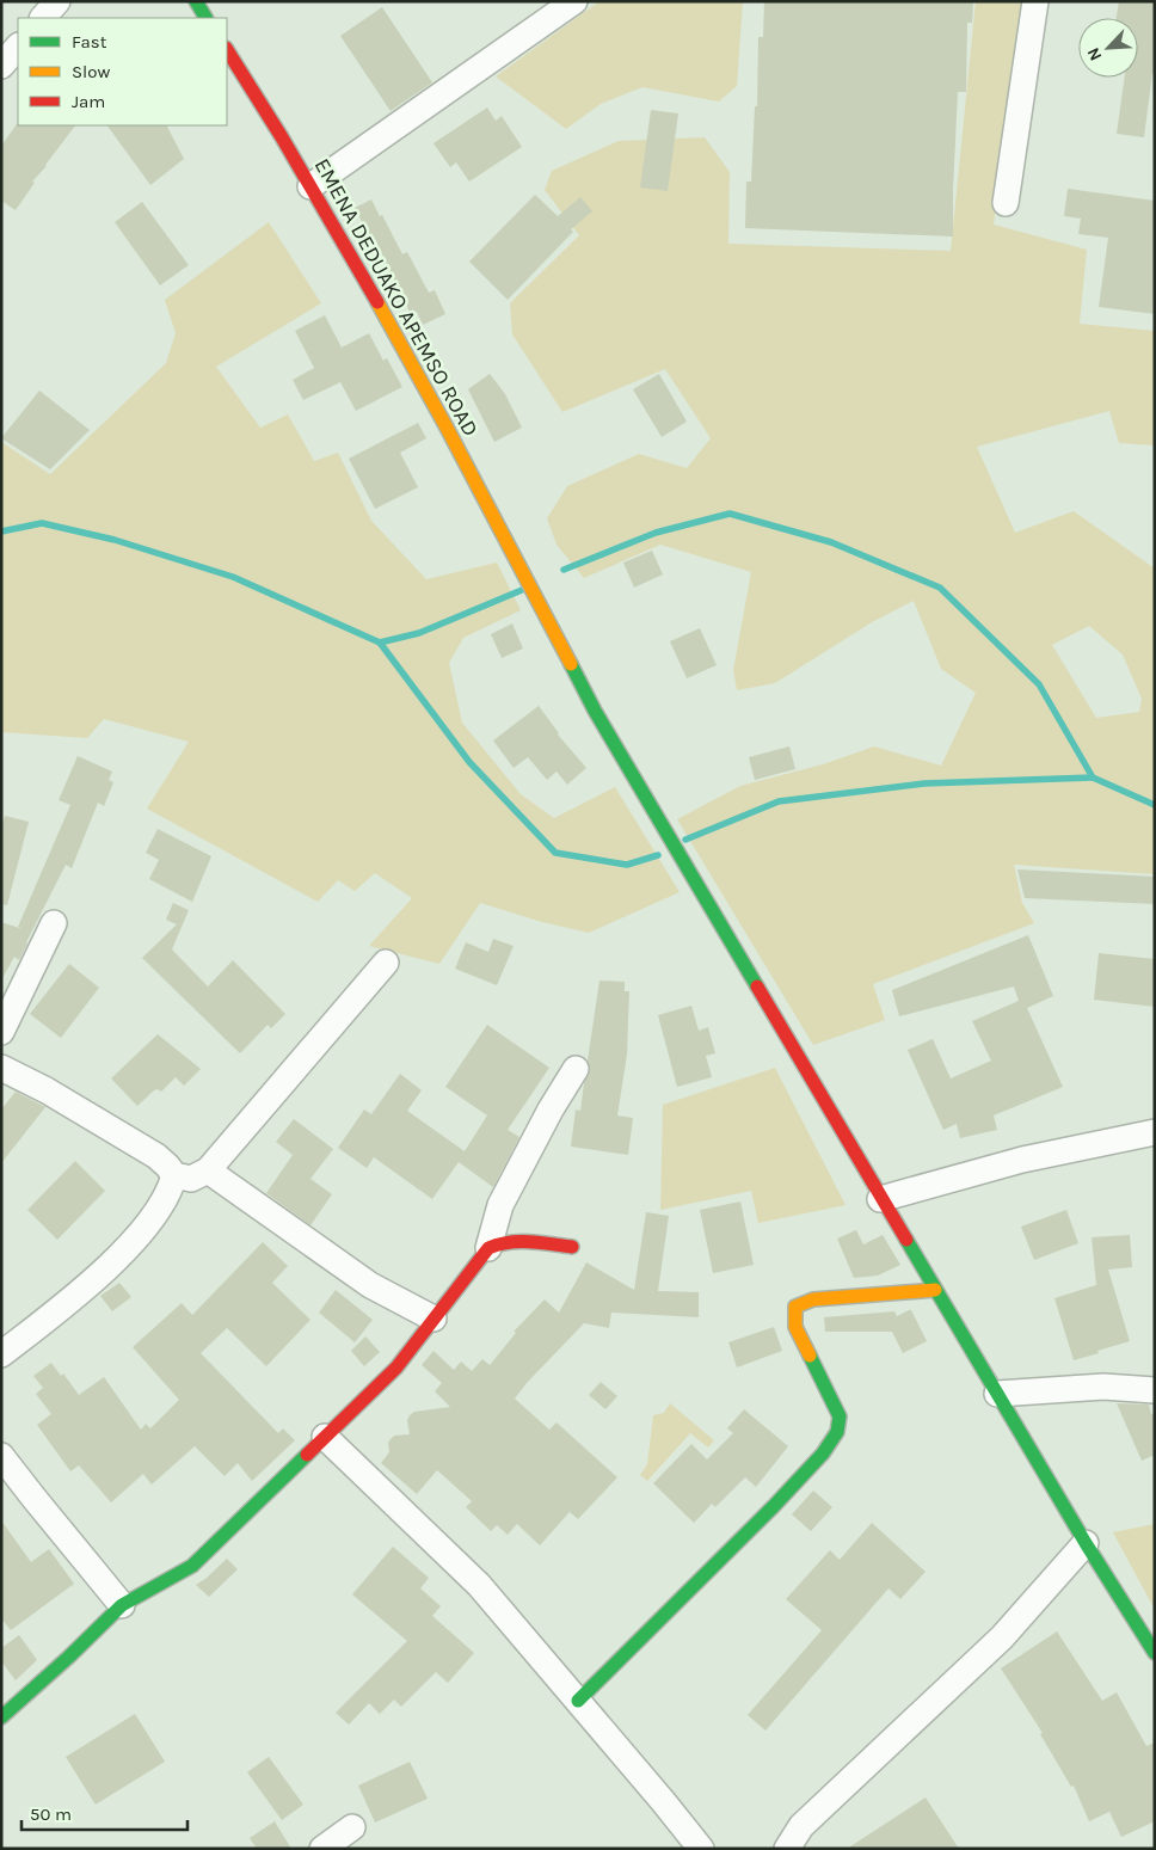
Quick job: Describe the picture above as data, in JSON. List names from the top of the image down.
{
  "streets": {
    "street": ["EMENA DEDUAKO APEMSO ROAD"]
  },
  "legend": ["Fast", "Slow", "Jam"],
  "scale_bar": "50 m",
  "north": "bottom left"
}
